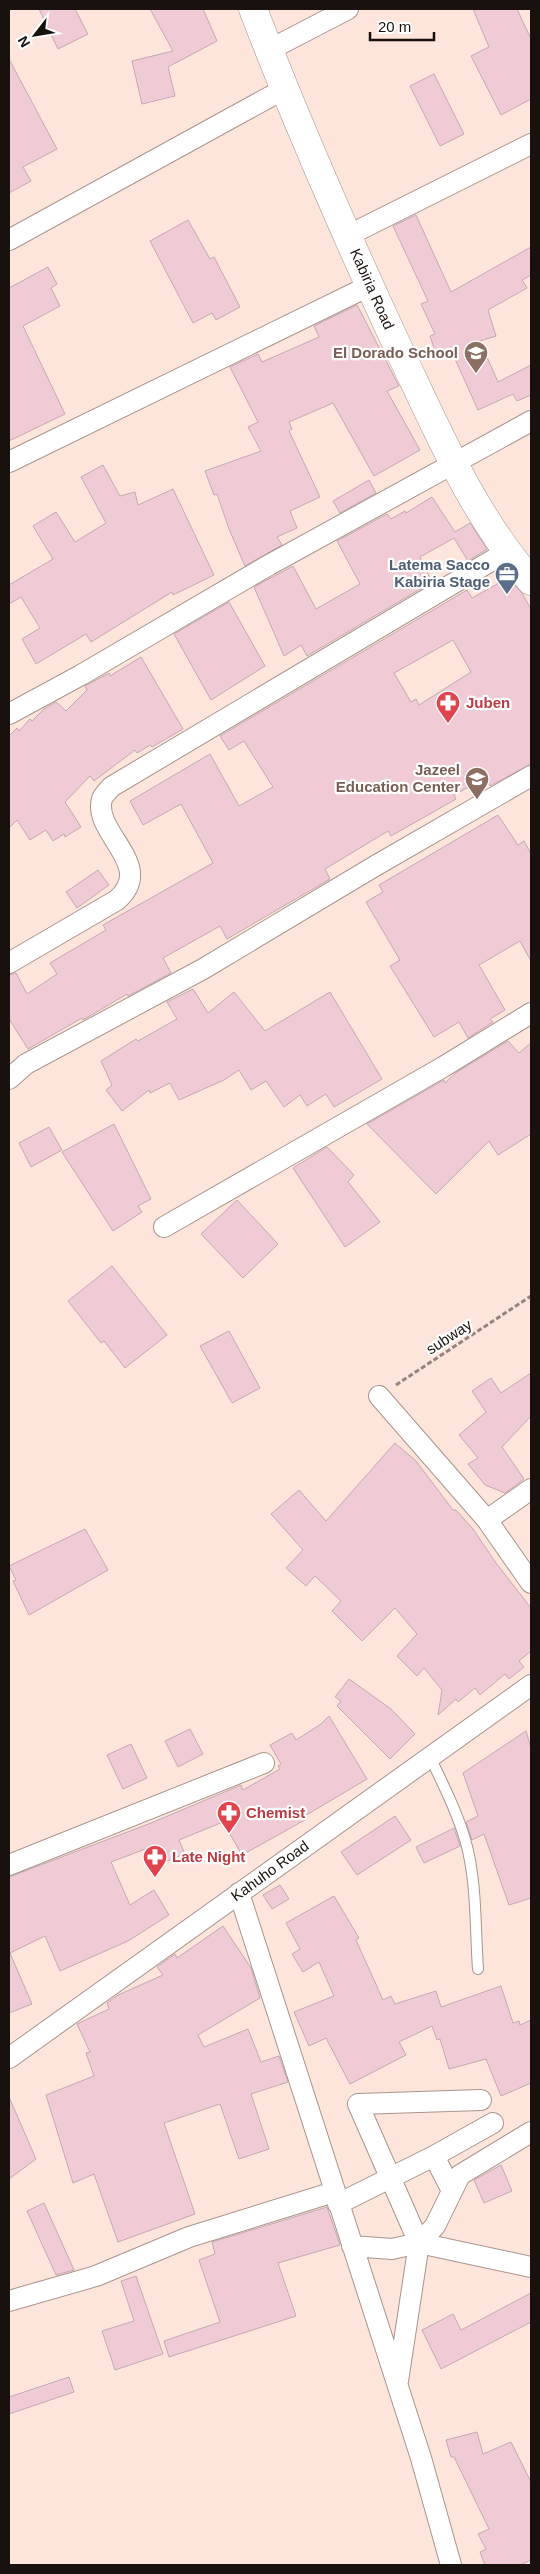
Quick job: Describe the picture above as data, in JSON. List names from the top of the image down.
{
  "streets": {
    "main road": ["Kabiria Road"],
    "street": ["Kahuho Road"],
    "path": ["subway"]
  },
  "places": {
    "school or university": ["El Dorado School", "Jazeel Education Center"],
    "office": ["Latema Sacco Kabiria Stage"],
    "pharmacy": ["Juben", "Chemist", "Late Night"]
  },
  "scale_bar": "20 m",
  "north": "bottom left"
}
